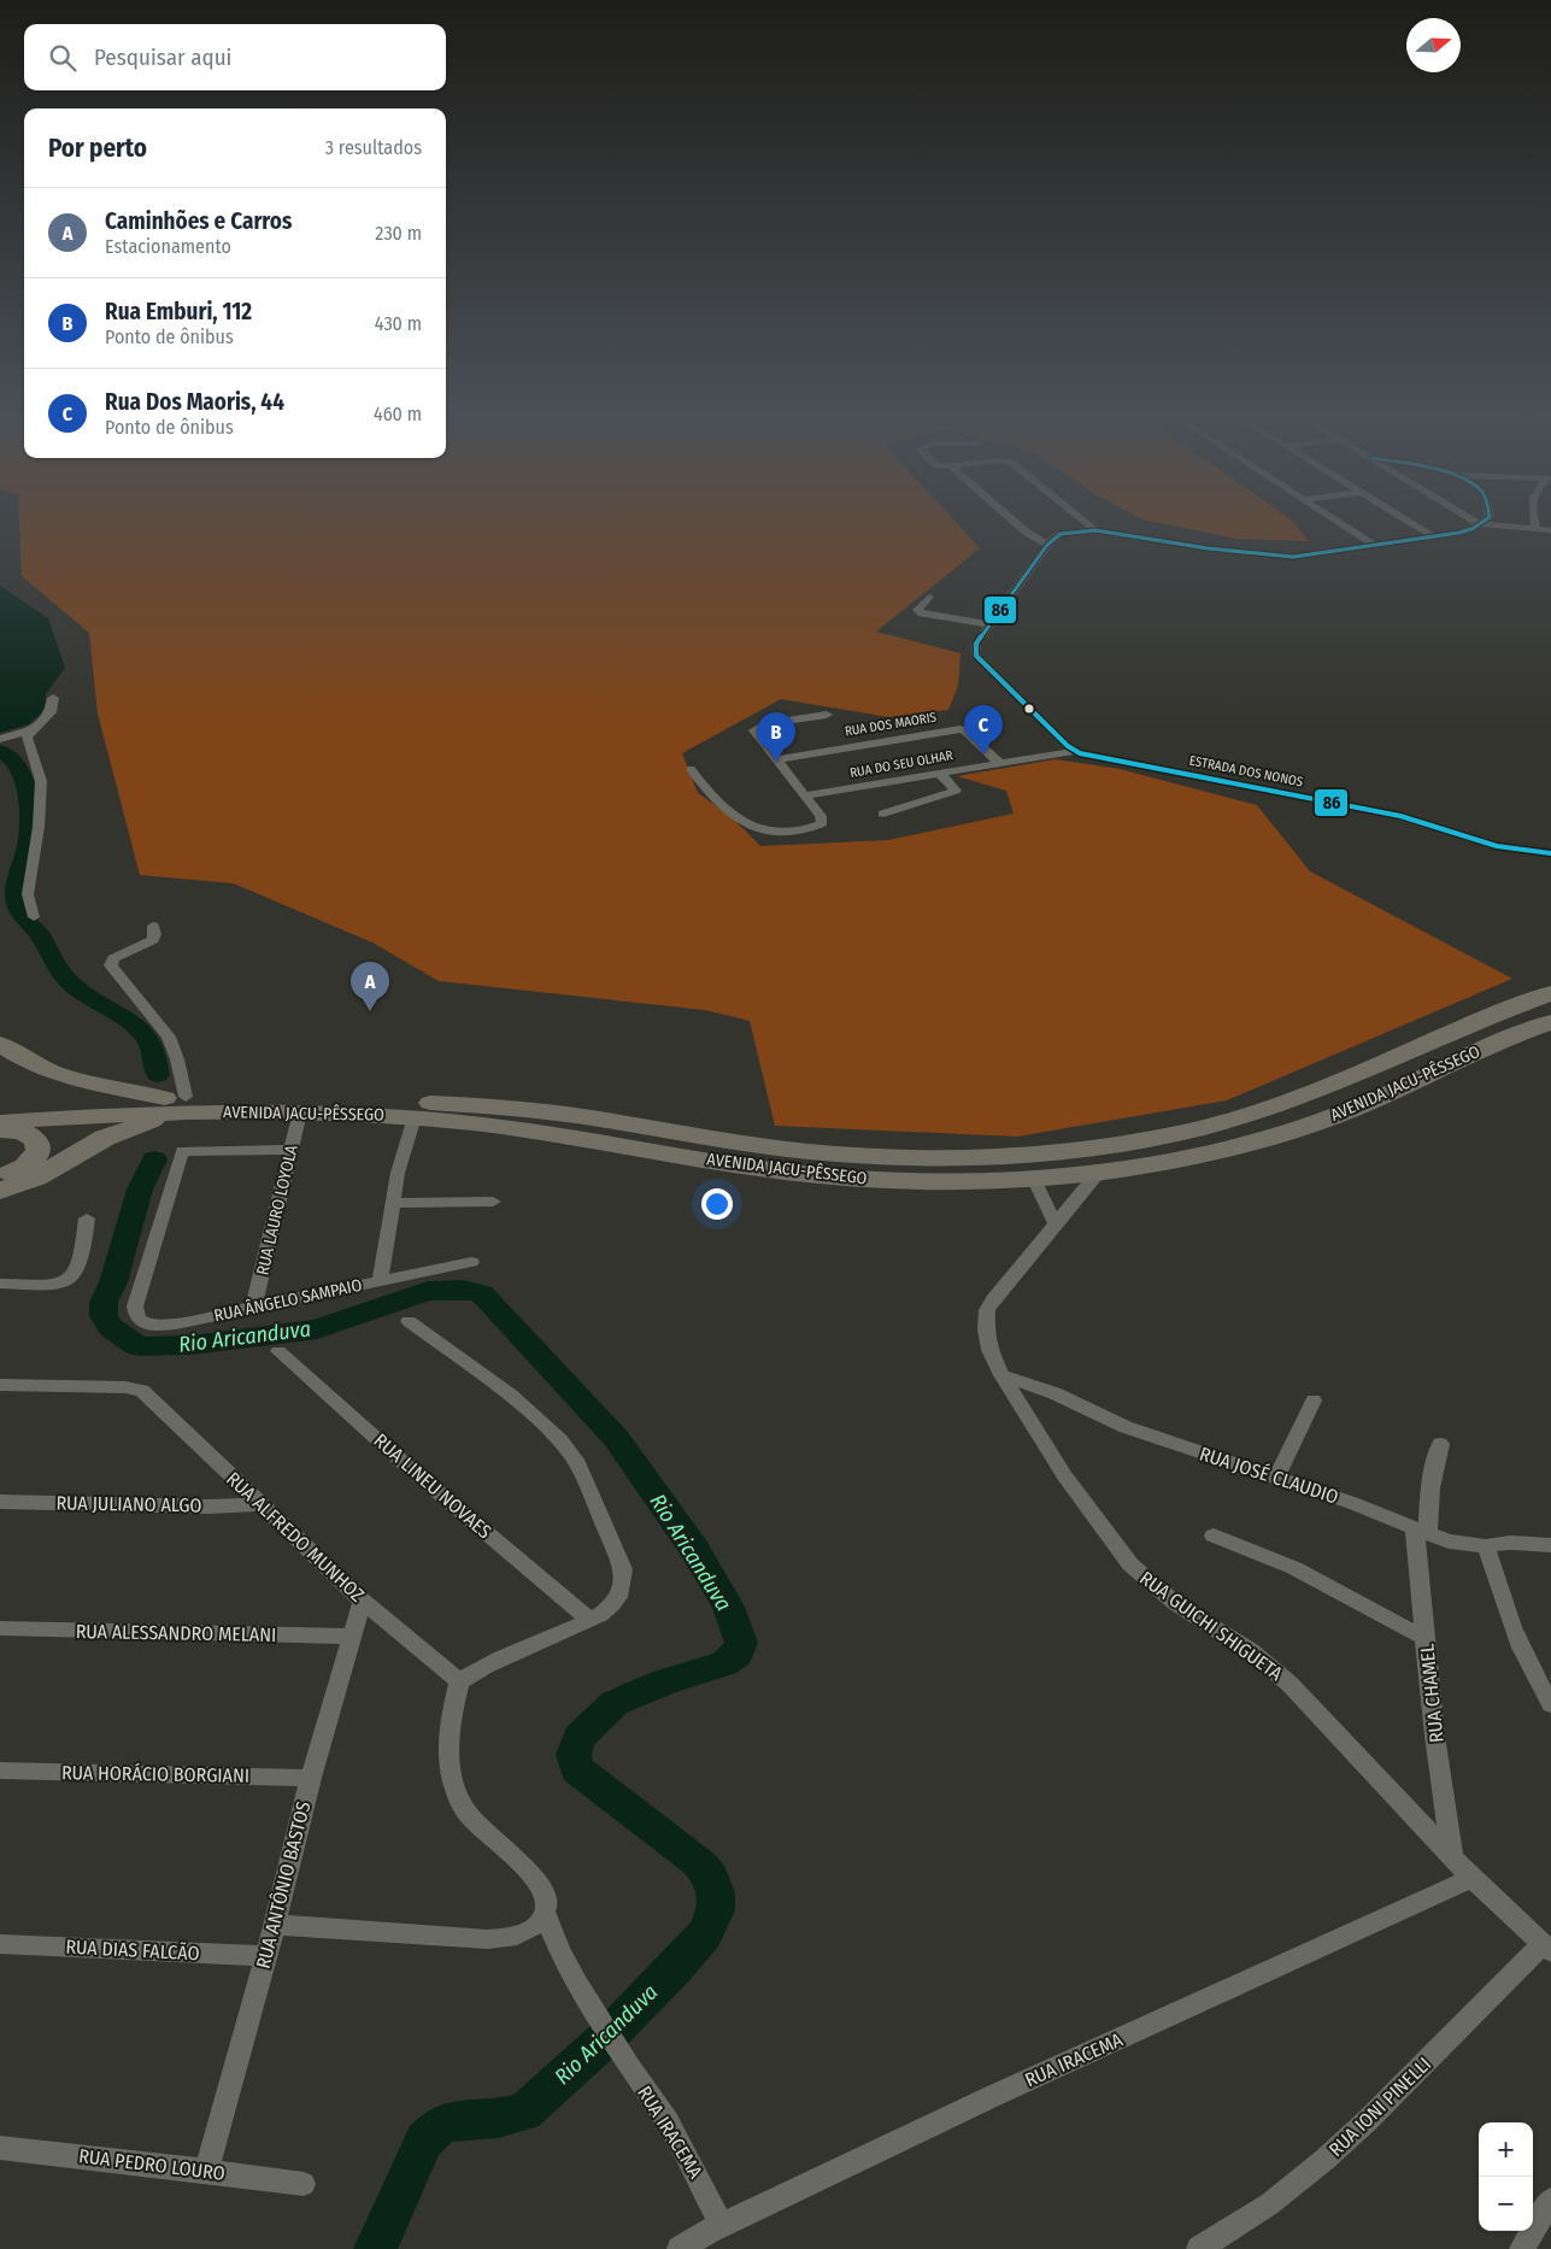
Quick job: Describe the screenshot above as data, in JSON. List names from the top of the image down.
{
  "streets": {
    "highway": ["AVENIDA JACU-PÊSSEGO"],
    "street": [
      "RUA DOS MAORIS",
      "RUA DO SEU OLHAR",
      "ESTRADA DOS NONOS",
      "RUA LAURO LOYOLA",
      "RUA ÂNGELO SAMPAIO",
      "RUA JOSÉ CLAUDIO",
      "RUA LINEU NOVAES",
      "RUA JULIANO ALGO",
      "RUA ALFREDO MUNHOZ",
      "RUA GUICHI SHIGUETA",
      "RUA ALESSANDRO MELANI",
      "RUA CHAMEL",
      "RUA HORÁCIO BORGIANI",
      "RUA ANTÔNIO BASTOS",
      "RUA DIAS FALCÃO",
      "RUA IRACEMA",
      "RUA IONI PINELLI",
      "RUA PEDRO LOURO"
    ]
  },
  "crossings": [
    ["RUA DOS MAORIS", "RUA DO SEU OLHAR"],
    ["RUA DO SEU OLHAR", "ESTRADA DOS NONOS"],
    ["AVENIDA JACU-PÊSSEGO", "RUA LAURO LOYOLA"],
    ["AVENIDA JACU-PÊSSEGO", "RUA GUICHI SHIGUETA"],
    ["RUA LAURO LOYOLA", "RUA ÂNGELO SAMPAIO"],
    ["RUA JOSÉ CLAUDIO", "RUA GUICHI SHIGUETA"],
    ["RUA JOSÉ CLAUDIO", "RUA CHAMEL"],
    ["RUA JULIANO ALGO", "RUA ALFREDO MUNHOZ"],
    ["RUA ALFREDO MUNHOZ", "RUA ANTÔNIO BASTOS"],
    ["RUA ALFREDO MUNHOZ", "RUA IRACEMA"],
    ["RUA GUICHI SHIGUETA", "RUA CHAMEL"],
    ["RUA GUICHI SHIGUETA", "RUA IRACEMA"],
    ["RUA GUICHI SHIGUETA", "RUA IONI PINELLI"],
    ["RUA ALESSANDRO MELANI", "RUA ANTÔNIO BASTOS"],
    ["RUA HORÁCIO BORGIANI", "RUA ANTÔNIO BASTOS"],
    ["RUA ANTÔNIO BASTOS", "RUA DIAS FALCÃO"],
    ["RUA ANTÔNIO BASTOS", "RUA PEDRO LOURO"]
  ],
  "water": ["Rio Aricanduva"],
  "lines": ["transit line 86"],
  "north": "right",
  "page": {
    "search": "Pesquisar aqui",
    "heading": ["Por perto", "3 resultados"],
    "list": [
      {
        "mark": "A",
        "name": "Caminhões e Carros",
        "note": "Estacionamento",
        "value": "230 m"
      },
      {
        "mark": "B",
        "name": "Rua Emburi, 112",
        "note": "Ponto de ônibus",
        "value": "430 m"
      },
      {
        "mark": "C",
        "name": "Rua Dos Maoris, 44",
        "note": "Ponto de ônibus",
        "value": "460 m"
      }
    ],
    "pins": ["C", "B", "A"],
    "map_buttons": ["+", "−"]
  }
}
